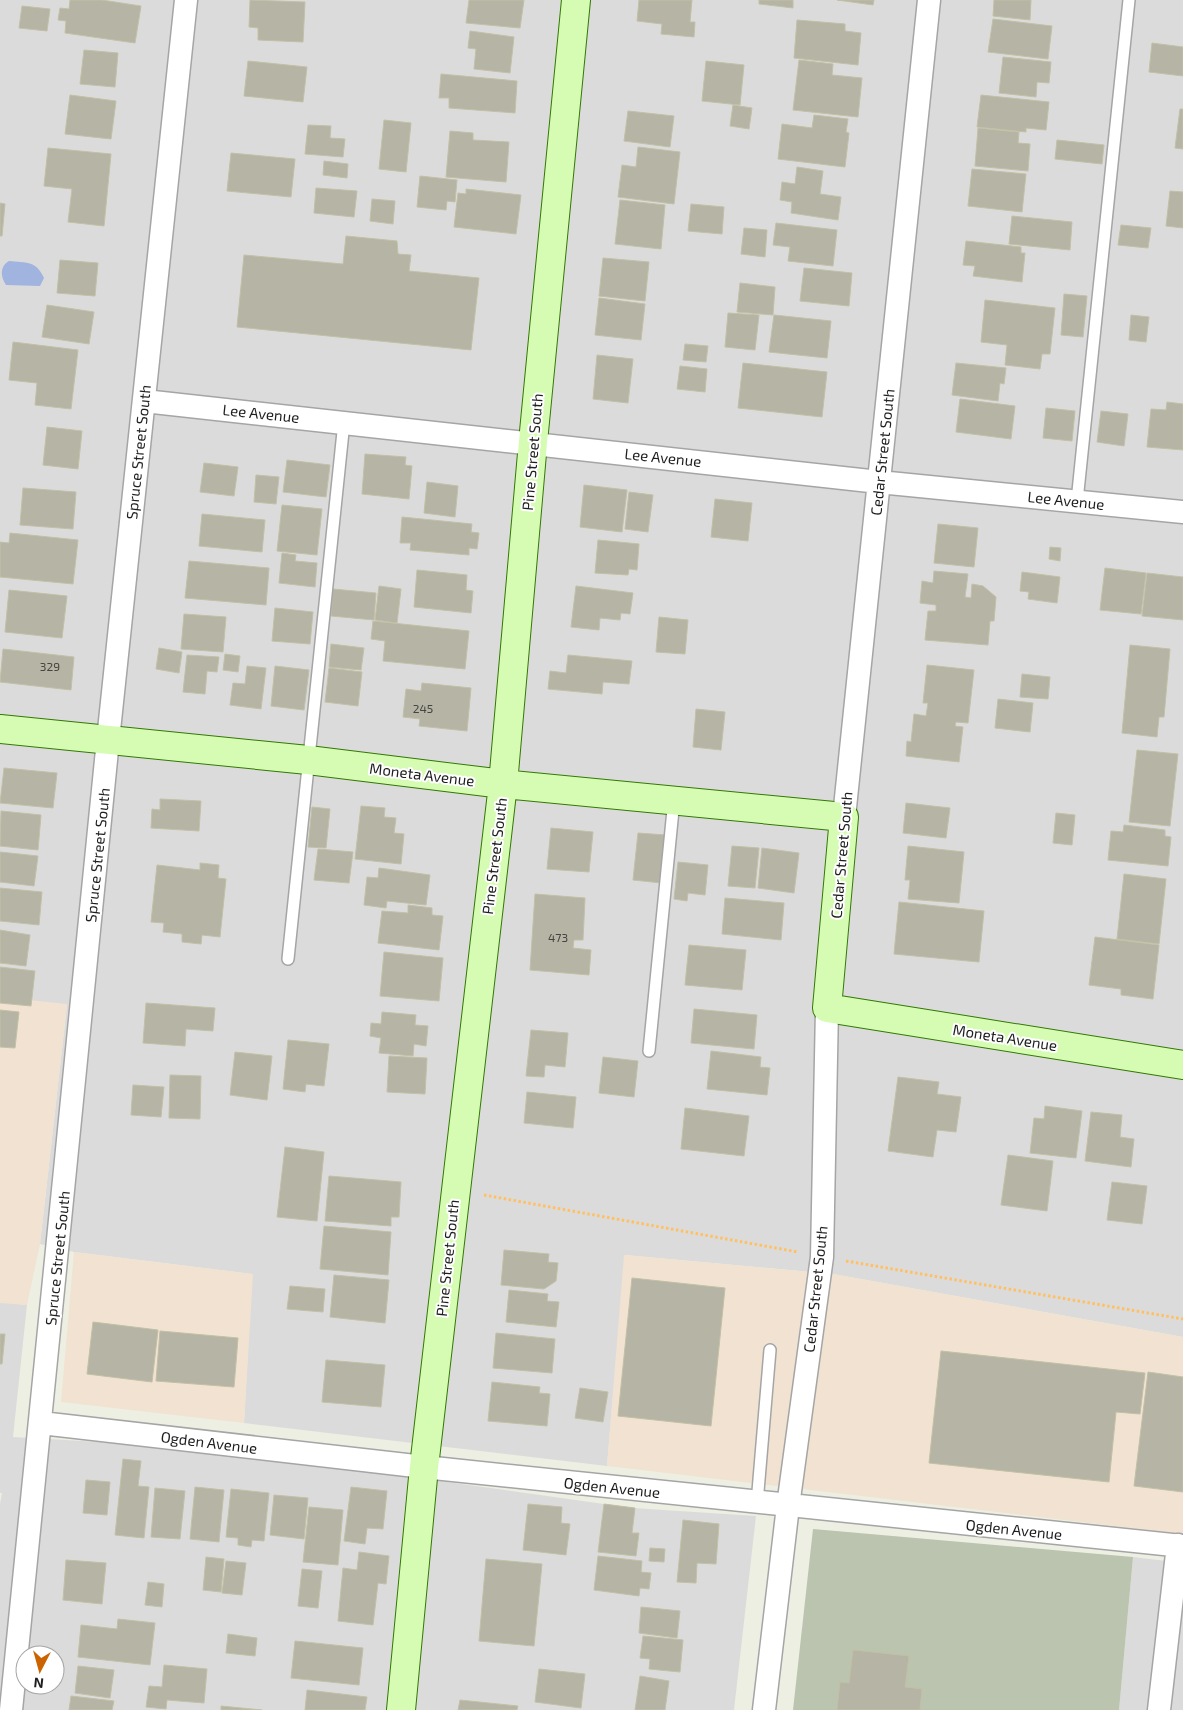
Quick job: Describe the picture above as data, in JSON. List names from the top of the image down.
{
  "streets": {
    "street": [
      "Lee Avenue",
      "Spruce Street South",
      "Pine Street South",
      "Cedar Street South",
      "Moneta Avenue",
      "Ogden Avenue"
    ]
  },
  "crossings": [
    ["Lee Avenue", "Spruce Street South"],
    ["Lee Avenue", "Pine Street South"],
    ["Lee Avenue", "Cedar Street South"],
    ["Spruce Street South", "Moneta Avenue"],
    ["Spruce Street South", "Ogden Avenue"],
    ["Pine Street South", "Moneta Avenue"],
    ["Pine Street South", "Ogden Avenue"],
    ["Cedar Street South", "Moneta Avenue"],
    ["Cedar Street South", "Ogden Avenue"]
  ],
  "house_numbers": ["329", "245", "473"],
  "north": "bottom"
}
